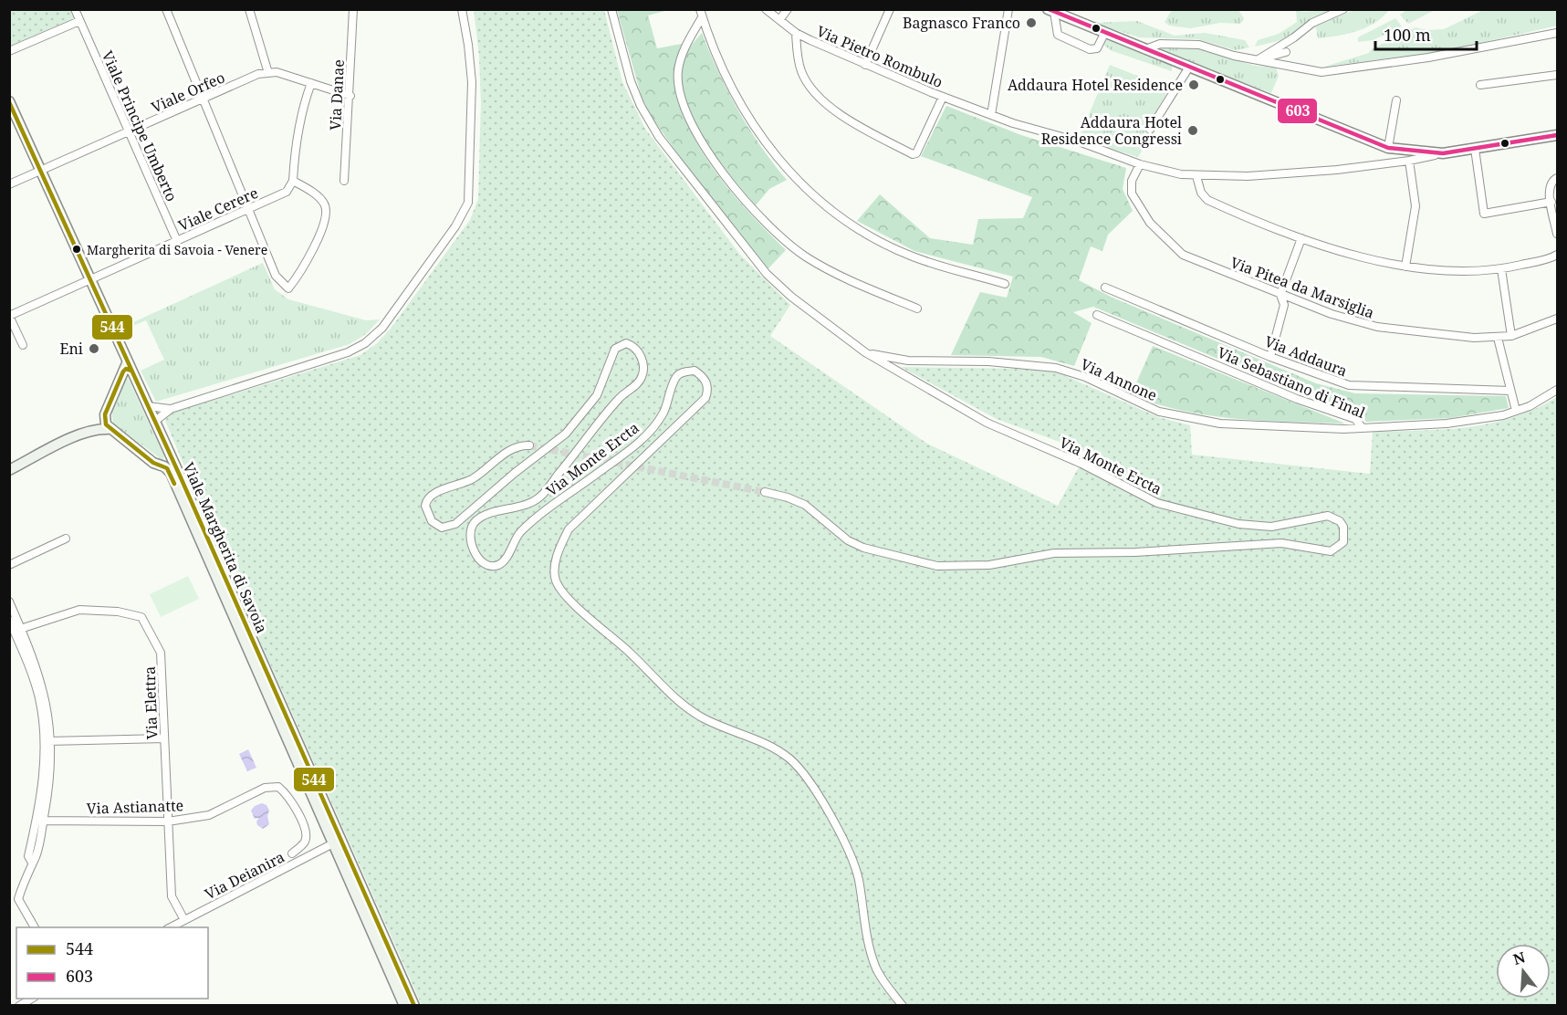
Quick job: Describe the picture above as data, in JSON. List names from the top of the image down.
{
  "streets": {
    "street": [
      "Via Pietro Rombulo",
      "Viale Orfeo",
      "Via Danae",
      "Viale Principe Umberto",
      "Viale Cerere",
      "Via Pitea da Marsiglia",
      "Via Addaura",
      "Via Annone",
      "Via Sebastiano di Final",
      "Via Monte Ercta",
      "Viale Margherita di Savoia",
      "Via Elettra",
      "Via Astianatte",
      "Via Deianira"
    ]
  },
  "crossings": [
    ["Via Pietro Rombulo", "Via Pitea da Marsiglia"],
    ["Viale Orfeo", "Via Danae"],
    ["Viale Orfeo", "Viale Principe Umberto"],
    ["Viale Orfeo", "Viale Margherita di Savoia"],
    ["Viale Principe Umberto", "Viale Cerere"],
    ["Viale Cerere", "Viale Margherita di Savoia"],
    ["Via Annone", "Via Sebastiano di Final"],
    ["Via Annone", "Via Monte Ercta"],
    ["Viale Margherita di Savoia", "Via Deianira"],
    ["Via Elettra", "Via Astianatte"],
    ["Via Elettra", "Via Deianira"]
  ],
  "places": [
    "Bagnasco Franco",
    "Addaura Hotel Residence",
    "Addaura Hotel Residence Congressi",
    "Margherita di Savoia - Venere",
    "Eni"
  ],
  "lines": ["transit line 603", "transit line 544"],
  "legend": ["544", "603"],
  "scale_bar": "100 m",
  "north": "top"
}
